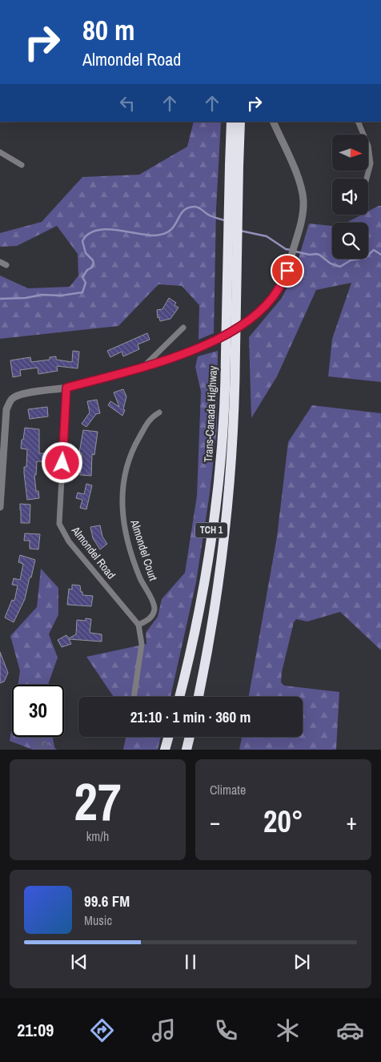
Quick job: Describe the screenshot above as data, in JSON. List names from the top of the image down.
{
  "streets": {
    "highway": ["Trans-Canada Highway", "TCH 1"],
    "street": ["Almondel Court", "Almondel Road"]
  },
  "crossings": [
    ["Almondel Court", "Almondel Road"]
  ],
  "north": "right",
  "page": {
    "turn": ["80 m", "Almondel Road"],
    "limit": "30",
    "trip": "21:10 · 1 min · 360 m",
    "tile": [
      ["27", "km/h"],
      "Climate"
    ],
    "heat": ["−", "20°", "+"],
    "song": ["99.6 FM", "Music"],
    "tabs": "21:09"
  }
}
